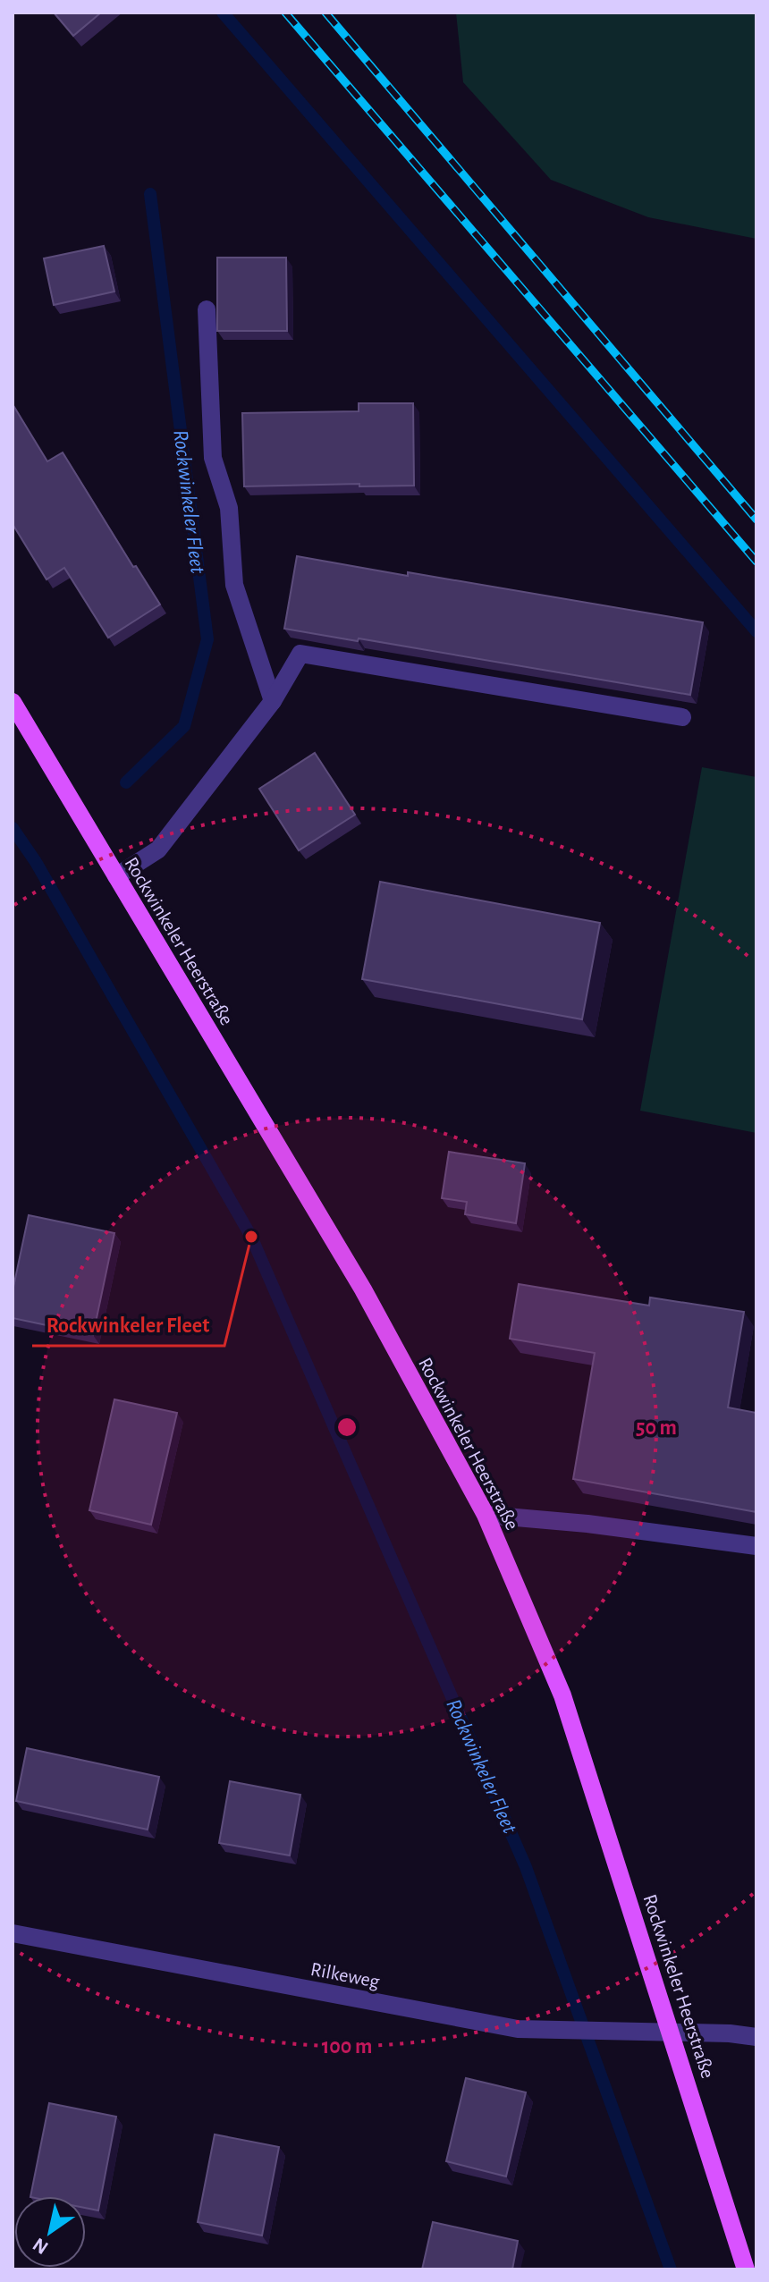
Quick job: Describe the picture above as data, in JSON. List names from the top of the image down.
{
  "streets": {
    "main road": ["Rockwinkeler Heerstraße"],
    "street": ["Rilkeweg"]
  },
  "crossings": [
    ["Rockwinkeler Heerstraße", "Rilkeweg"]
  ],
  "water": ["Rockwinkeler Fleet"],
  "places": ["Rockwinkeler Fleet"],
  "north": "bottom left",
  "rings": ["50 m", "100 m"]
}
